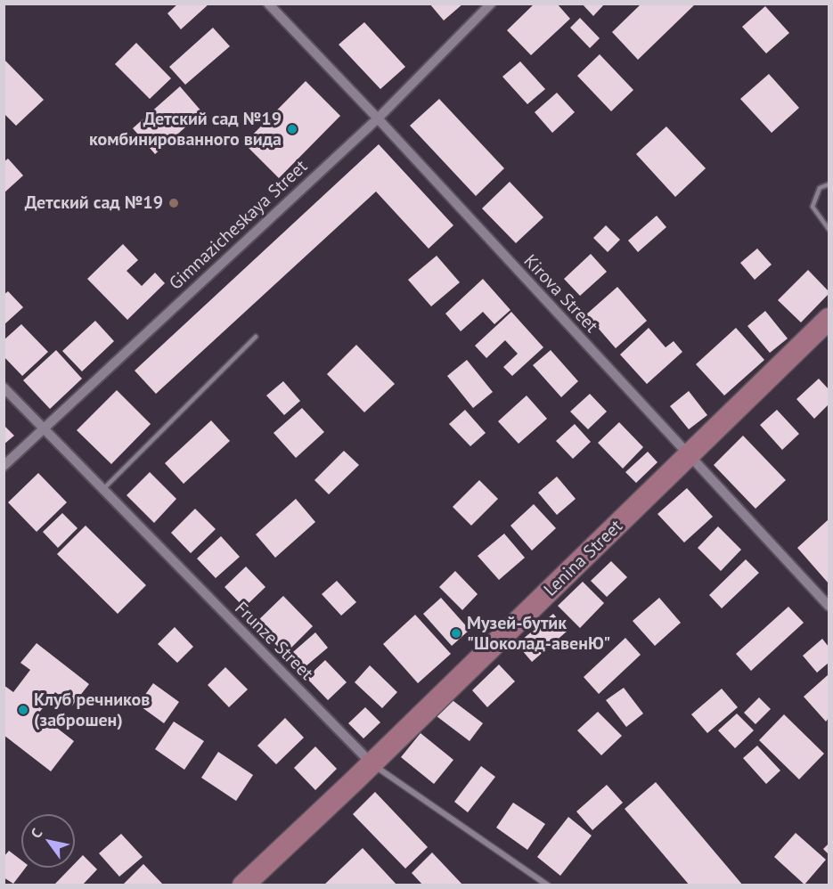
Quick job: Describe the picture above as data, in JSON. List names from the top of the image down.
{
  "streets": {
    "main road": ["Lenina Street"],
    "street": ["Gimnazicheskaya Street", "Kirova Street", "Frunze Street"]
  },
  "crossings": [
    ["Gimnazicheskaya Street", "Kirova Street"],
    ["Gimnazicheskaya Street", "Frunze Street"],
    ["Kirova Street", "Lenina Street"],
    ["Lenina Street", "Frunze Street"]
  ],
  "places": [
    "Детский сад №19 комбинированного вида",
    "Детский сад №19",
    "Музей-бутик \"Шоколад-авенЮ\"",
    "Клуб речников (заброшен)"
  ],
  "north": "top left"
}
